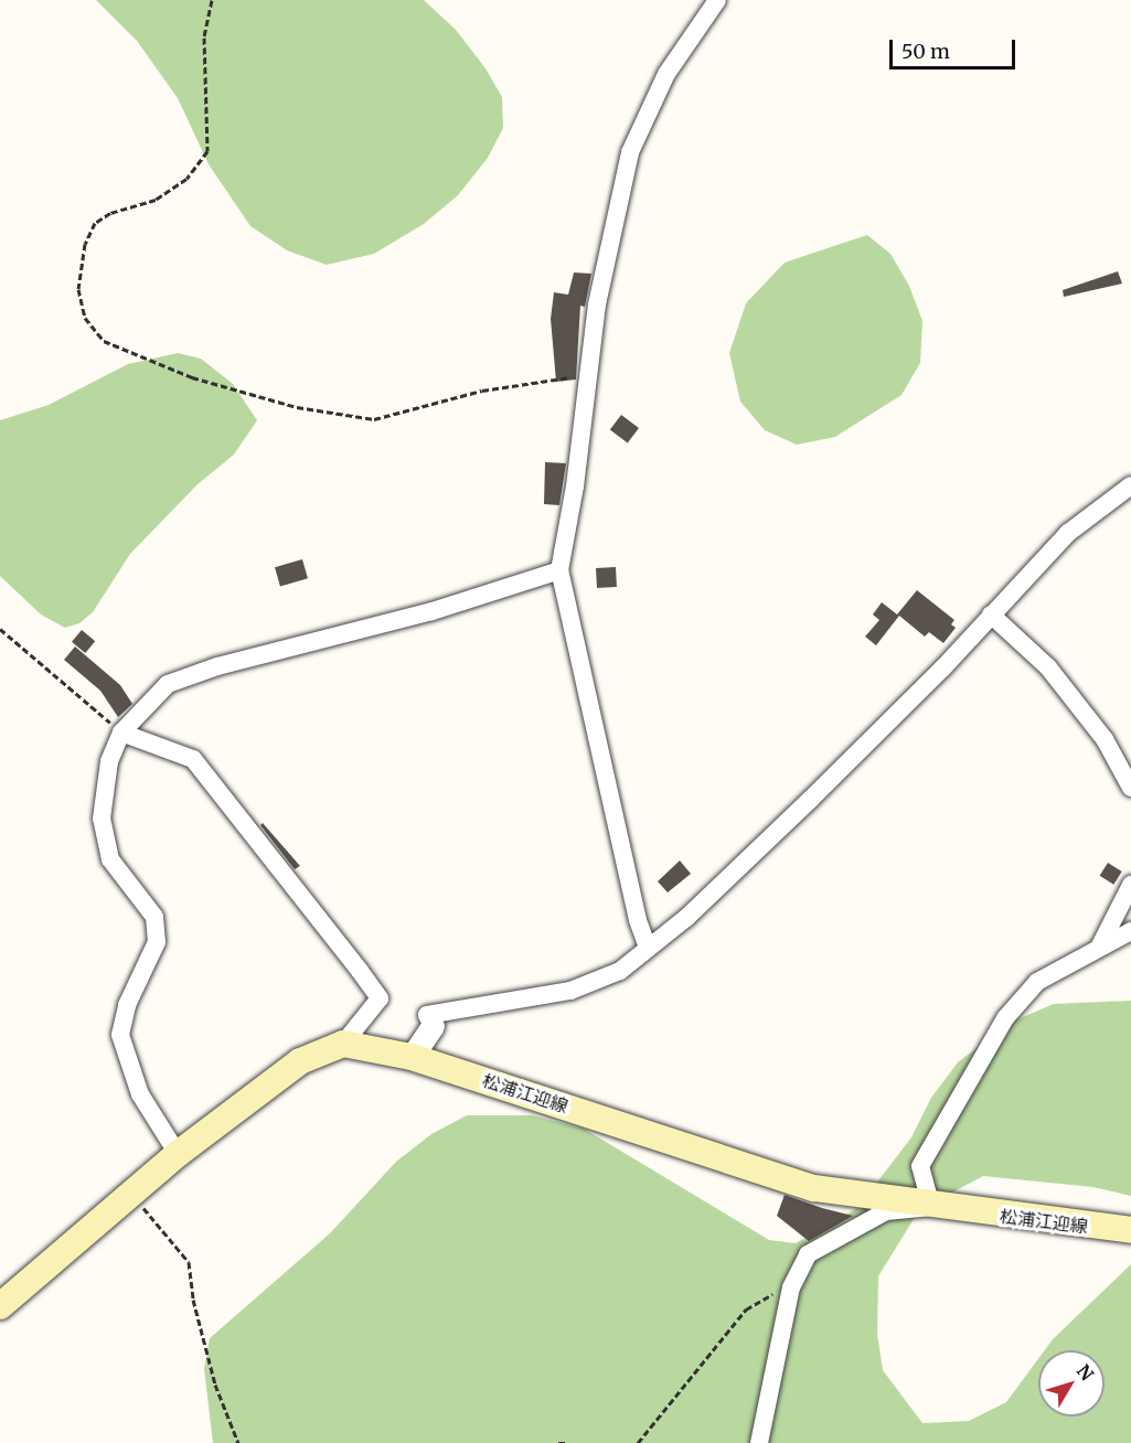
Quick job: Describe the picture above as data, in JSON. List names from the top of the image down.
{
  "streets": {
    "main road": ["松浦江迎線"]
  },
  "scale_bar": "50 m",
  "north": "top right"
}
